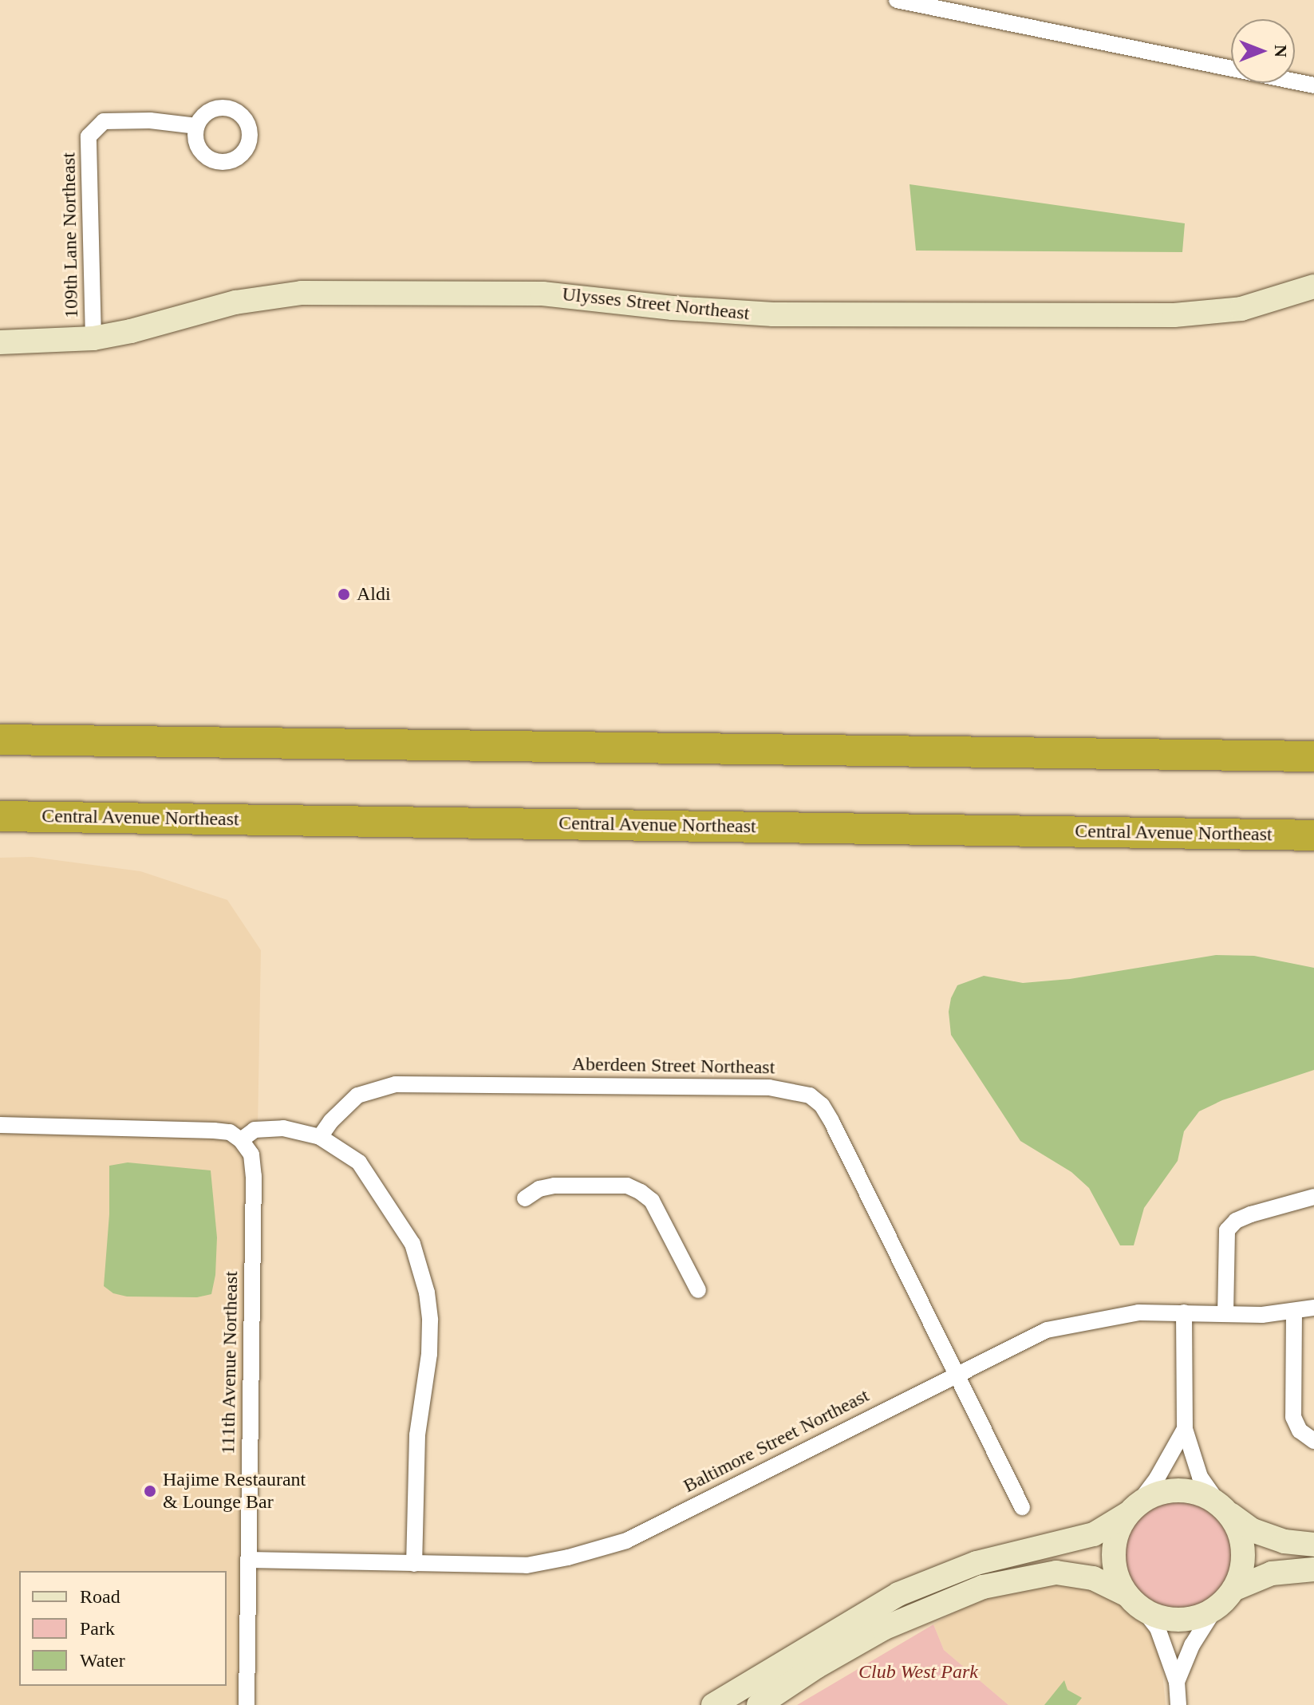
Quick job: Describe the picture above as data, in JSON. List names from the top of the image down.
{
  "streets": {
    "highway": ["Central Avenue Northeast"],
    "street": [
      "109th Lane Northeast",
      "Ulysses Street Northeast",
      "Aberdeen Street Northeast",
      "111th Avenue Northeast",
      "Baltimore Street Northeast"
    ]
  },
  "crossings": [
    ["109th Lane Northeast", "Ulysses Street Northeast"],
    ["Aberdeen Street Northeast", "Baltimore Street Northeast"],
    ["111th Avenue Northeast", "Baltimore Street Northeast"]
  ],
  "parks": ["Club West Park"],
  "places": ["Aldi", "Hajime Restaurant & Lounge Bar"],
  "legend": ["Road", "Park", "Water"],
  "north": "right"
}
